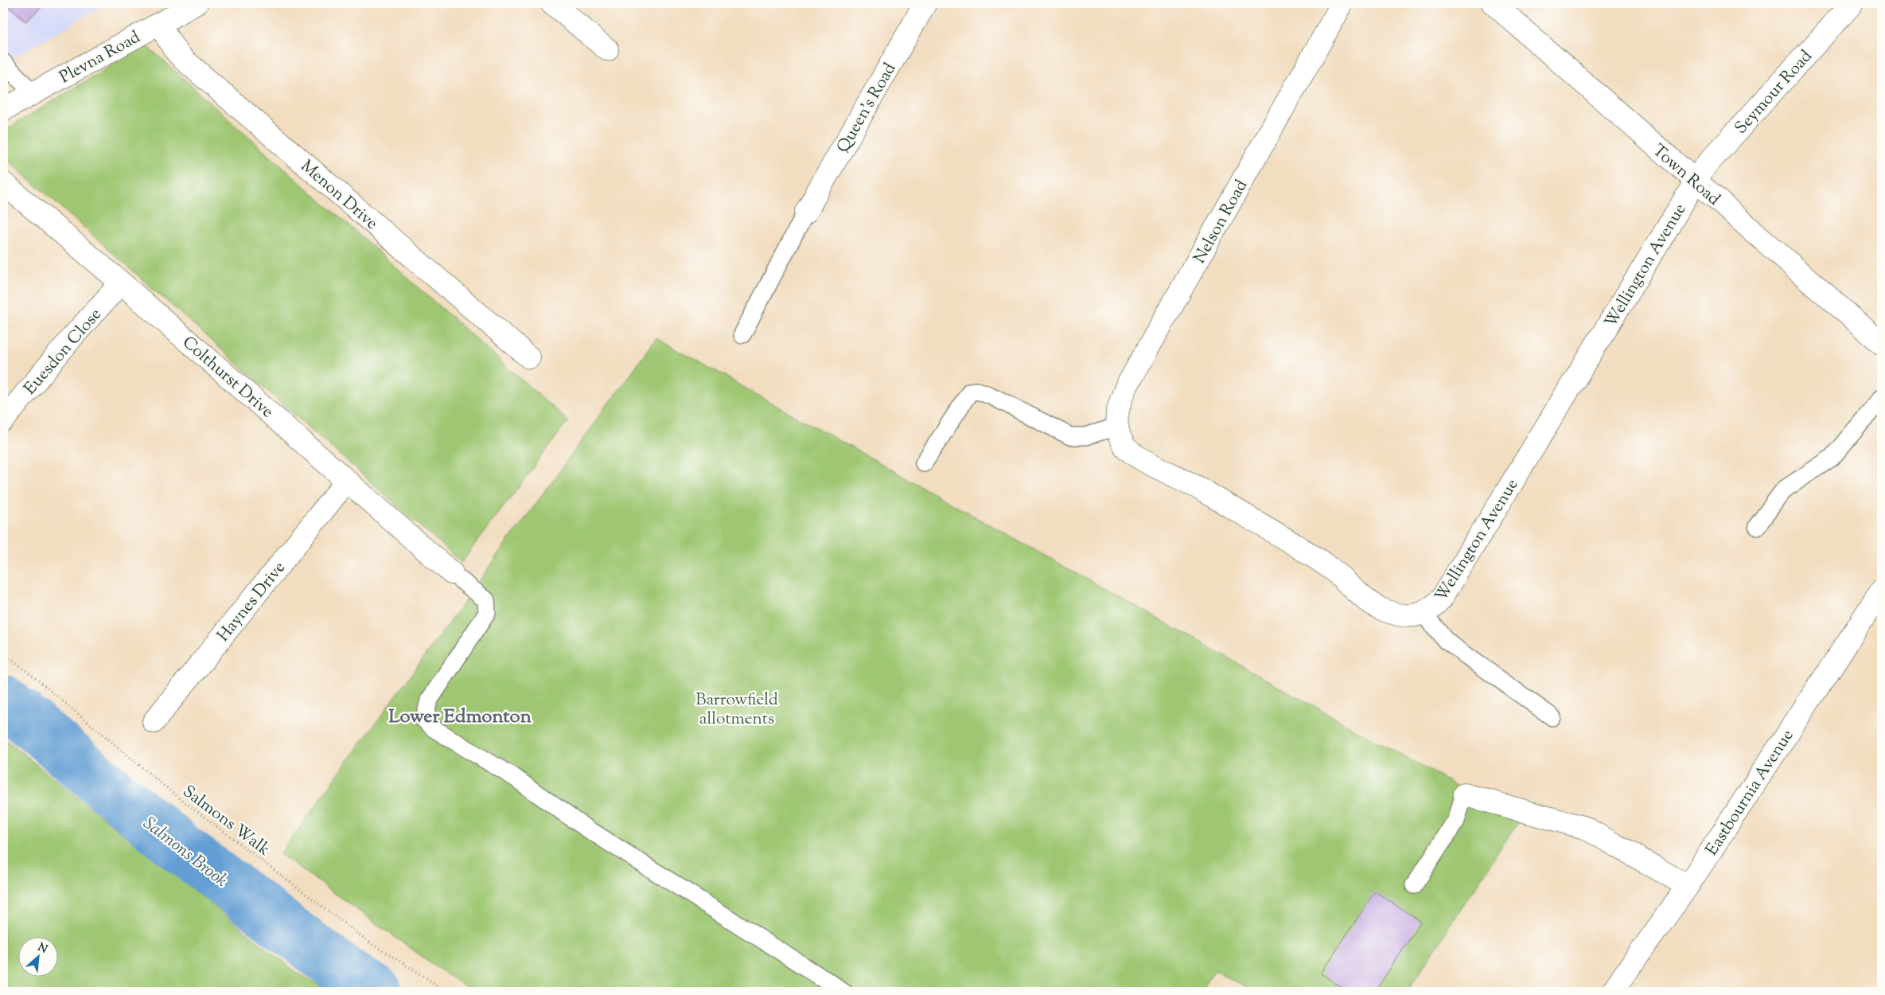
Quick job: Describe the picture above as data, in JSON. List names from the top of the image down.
{
  "streets": {
    "street": [
      "Plevna Road",
      "Seymour Road",
      "Queen's Road",
      "Town Road",
      "Menon Drive",
      "Nelson Road",
      "Wellington Avenue",
      "Euesdon Close",
      "Colthurst Drive",
      "Haynes Drive",
      "Eastbournia Avenue"
    ],
    "path": ["Salmons Walk"]
  },
  "crossings": [
    ["Plevna Road", "Menon Drive"],
    ["Seymour Road", "Town Road"],
    ["Seymour Road", "Wellington Avenue"],
    ["Town Road", "Wellington Avenue"],
    ["Nelson Road", "Wellington Avenue"],
    ["Euesdon Close", "Colthurst Drive"],
    ["Colthurst Drive", "Haynes Drive"]
  ],
  "districts": ["Lower Edmonton"],
  "water": ["Salmons Brook"],
  "parks": ["Barrowfield allotments"],
  "north": "top right"
}
